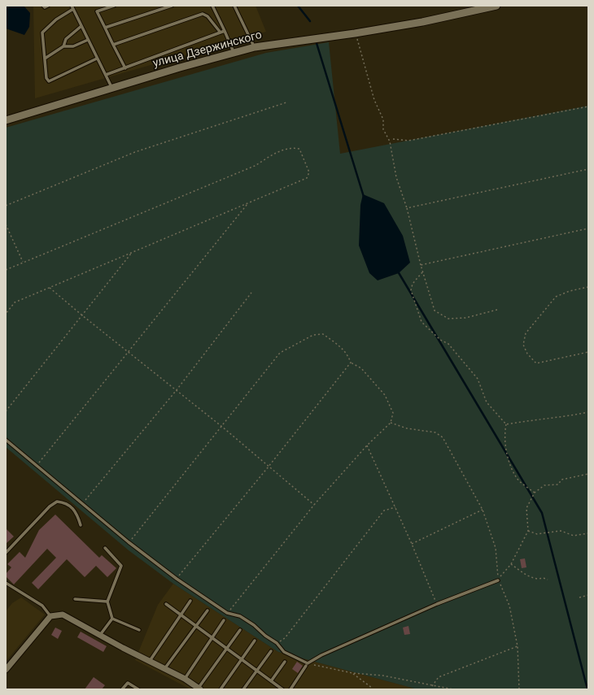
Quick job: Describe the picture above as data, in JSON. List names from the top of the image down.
{
  "streets": {
    "street": ["улица Дзержинского"]
  }
}
